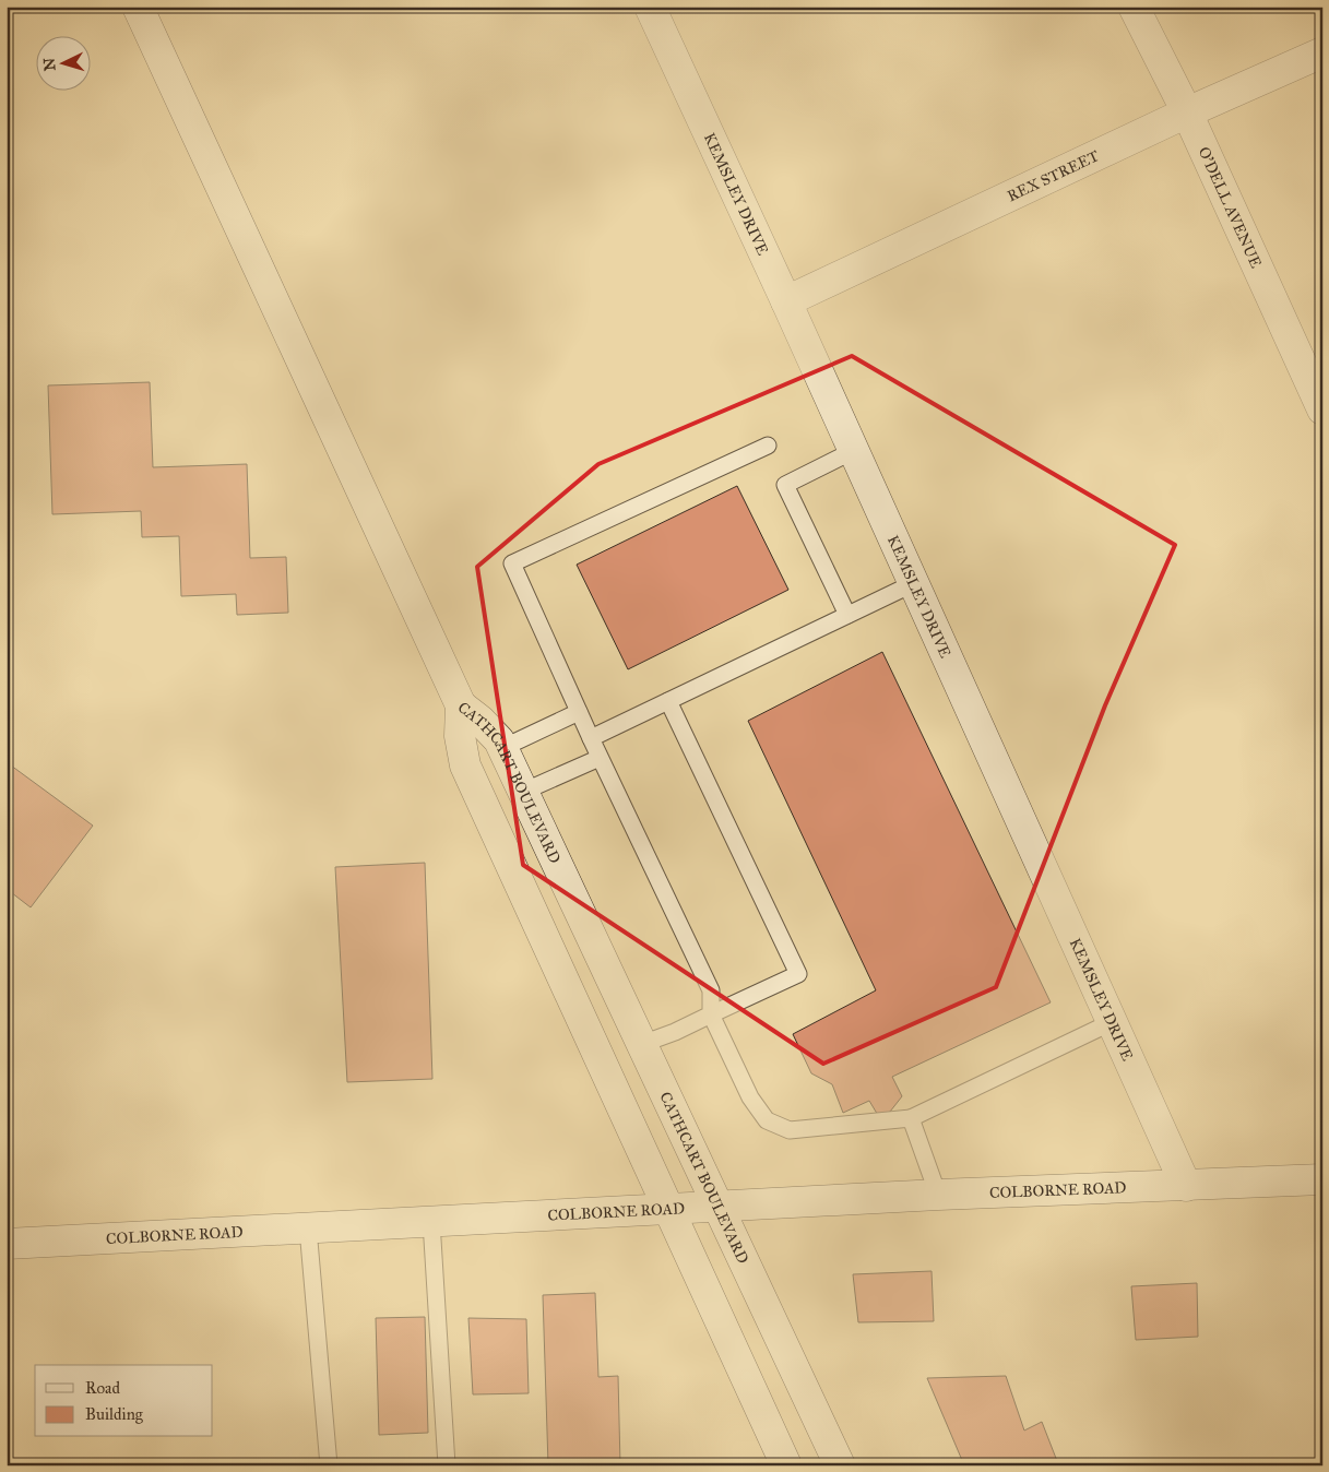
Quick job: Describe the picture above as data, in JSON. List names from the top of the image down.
{
  "streets": {
    "street": [
      "REX STREET",
      "KEMSLEY DRIVE",
      "O'DELL AVENUE",
      "CATHCART BOULEVARD",
      "COLBORNE ROAD"
    ]
  },
  "crossings": [
    ["REX STREET", "KEMSLEY DRIVE"],
    ["REX STREET", "O'DELL AVENUE"],
    ["KEMSLEY DRIVE", "COLBORNE ROAD"],
    ["CATHCART BOULEVARD", "COLBORNE ROAD"]
  ],
  "legend": ["Road", "Building"],
  "north": "left"
}
